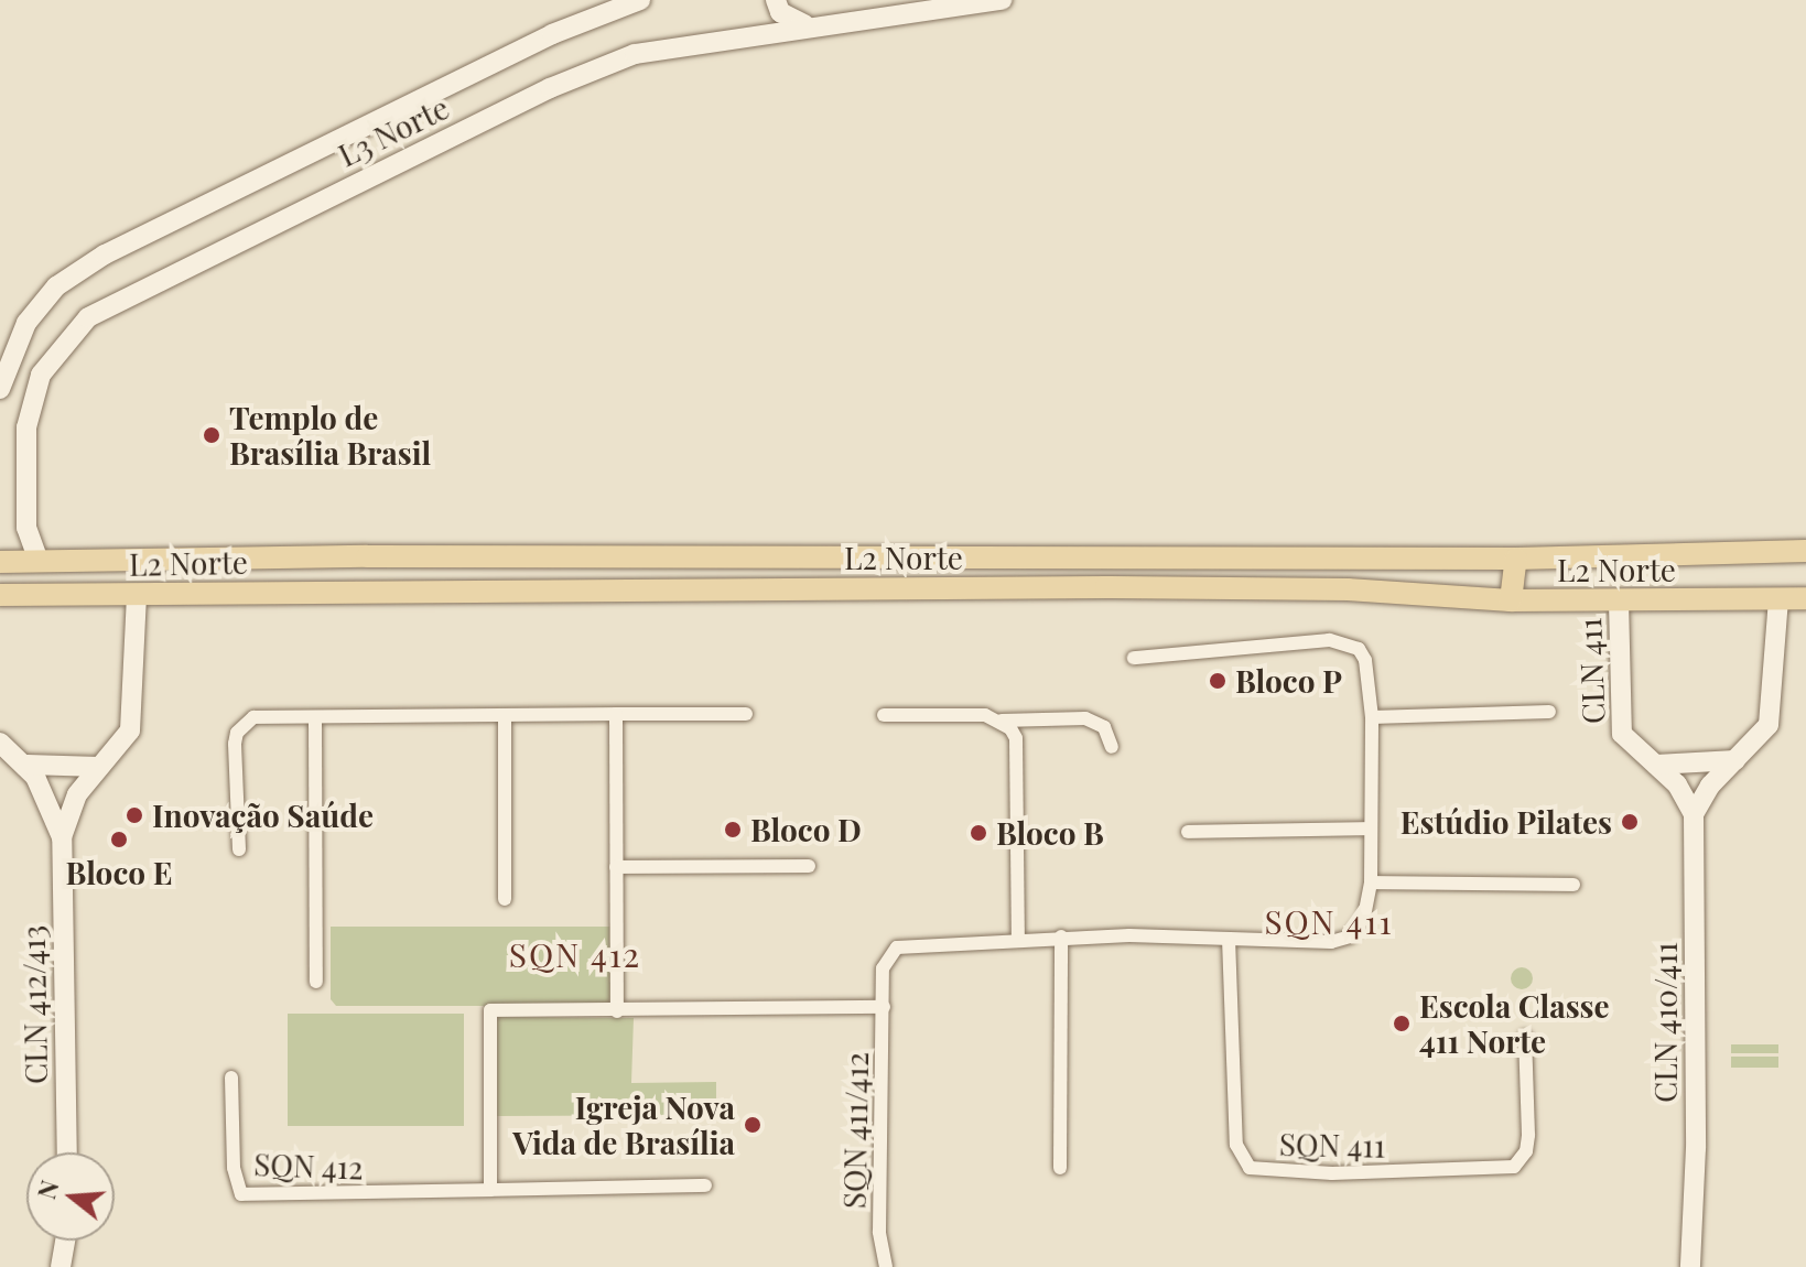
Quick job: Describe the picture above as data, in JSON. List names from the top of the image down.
{
  "streets": {
    "main road": [
      "L3 Norte",
      "L2 Norte",
      "CLN 411",
      "CLN 412/413",
      "CLN 410/411"
    ],
    "street": ["SQN 411/412", "SQN 411", "SQN 412"]
  },
  "crossings": [
    ["L3 Norte", "L2 Norte"],
    ["L2 Norte", "CLN 411"],
    ["CLN 411", "CLN 410/411"]
  ],
  "districts": ["SQN 411", "SQN 412"],
  "places": [
    "Templo de Brasília Brasil",
    "Bloco P",
    "Inovação Saúde",
    "Estúdio Pilates",
    "Bloco D",
    "Bloco B",
    "Bloco E",
    "Escola Classe 411 Norte",
    "Igreja Nova Vida de Brasília"
  ],
  "north": "left"
}
